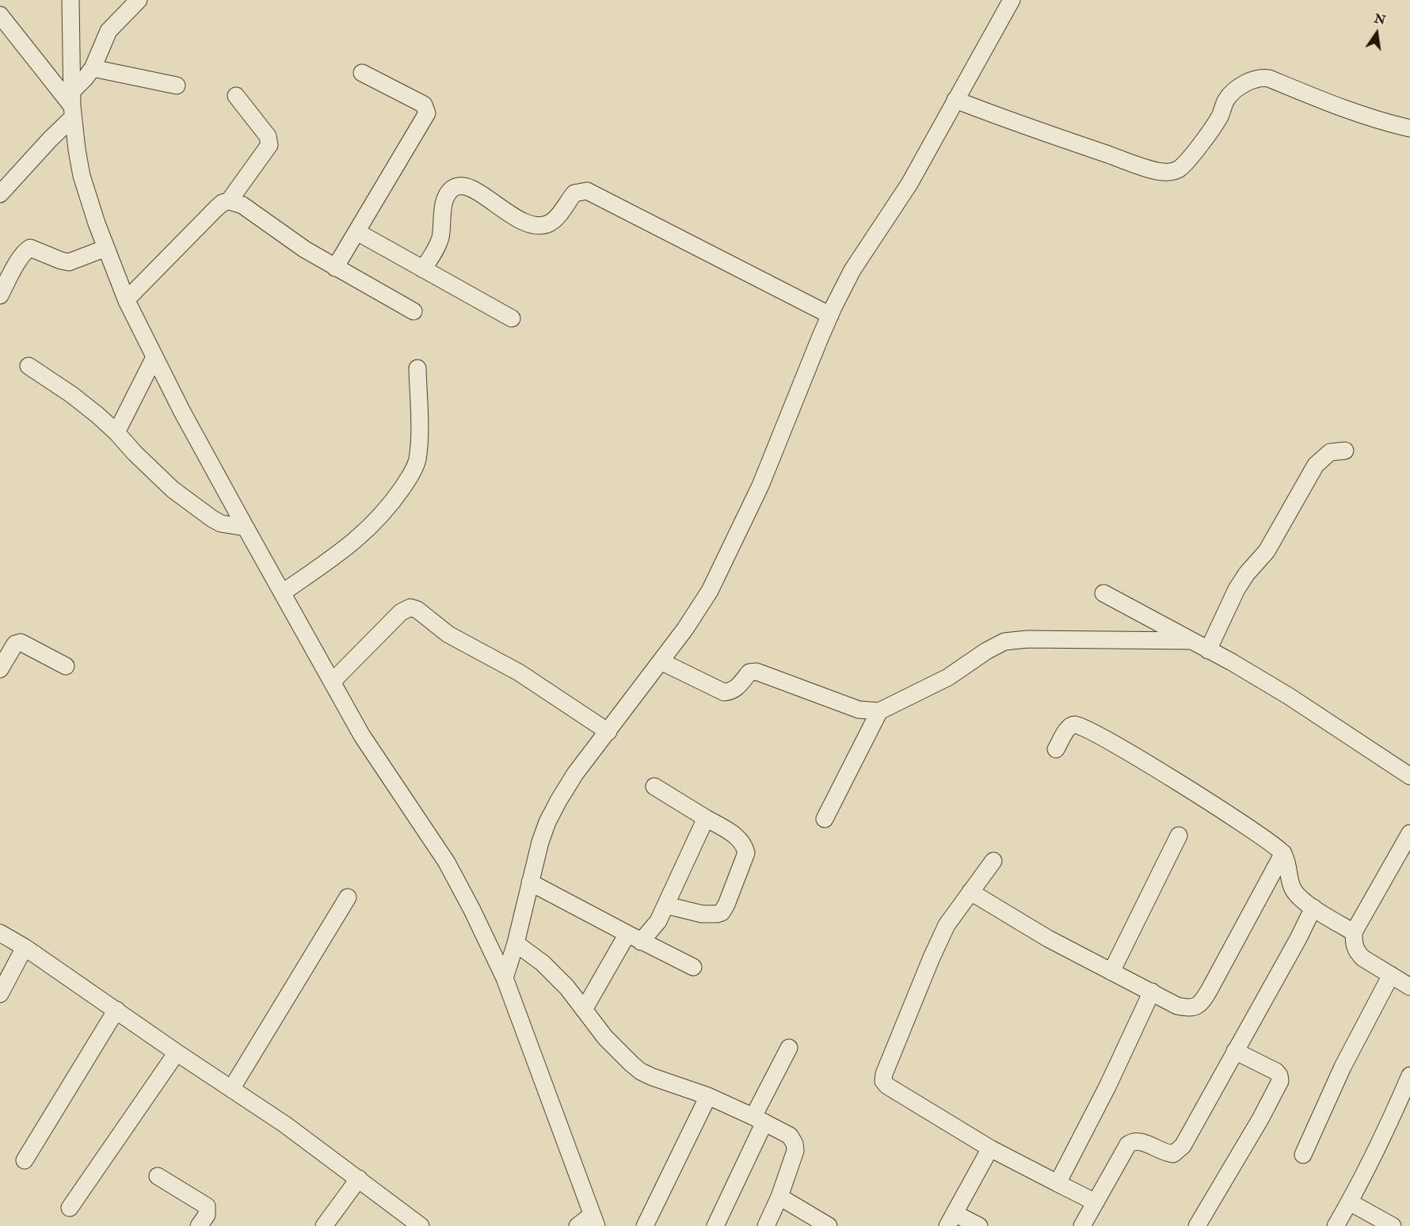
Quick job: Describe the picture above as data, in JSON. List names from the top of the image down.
{
  "north": "top"
}
